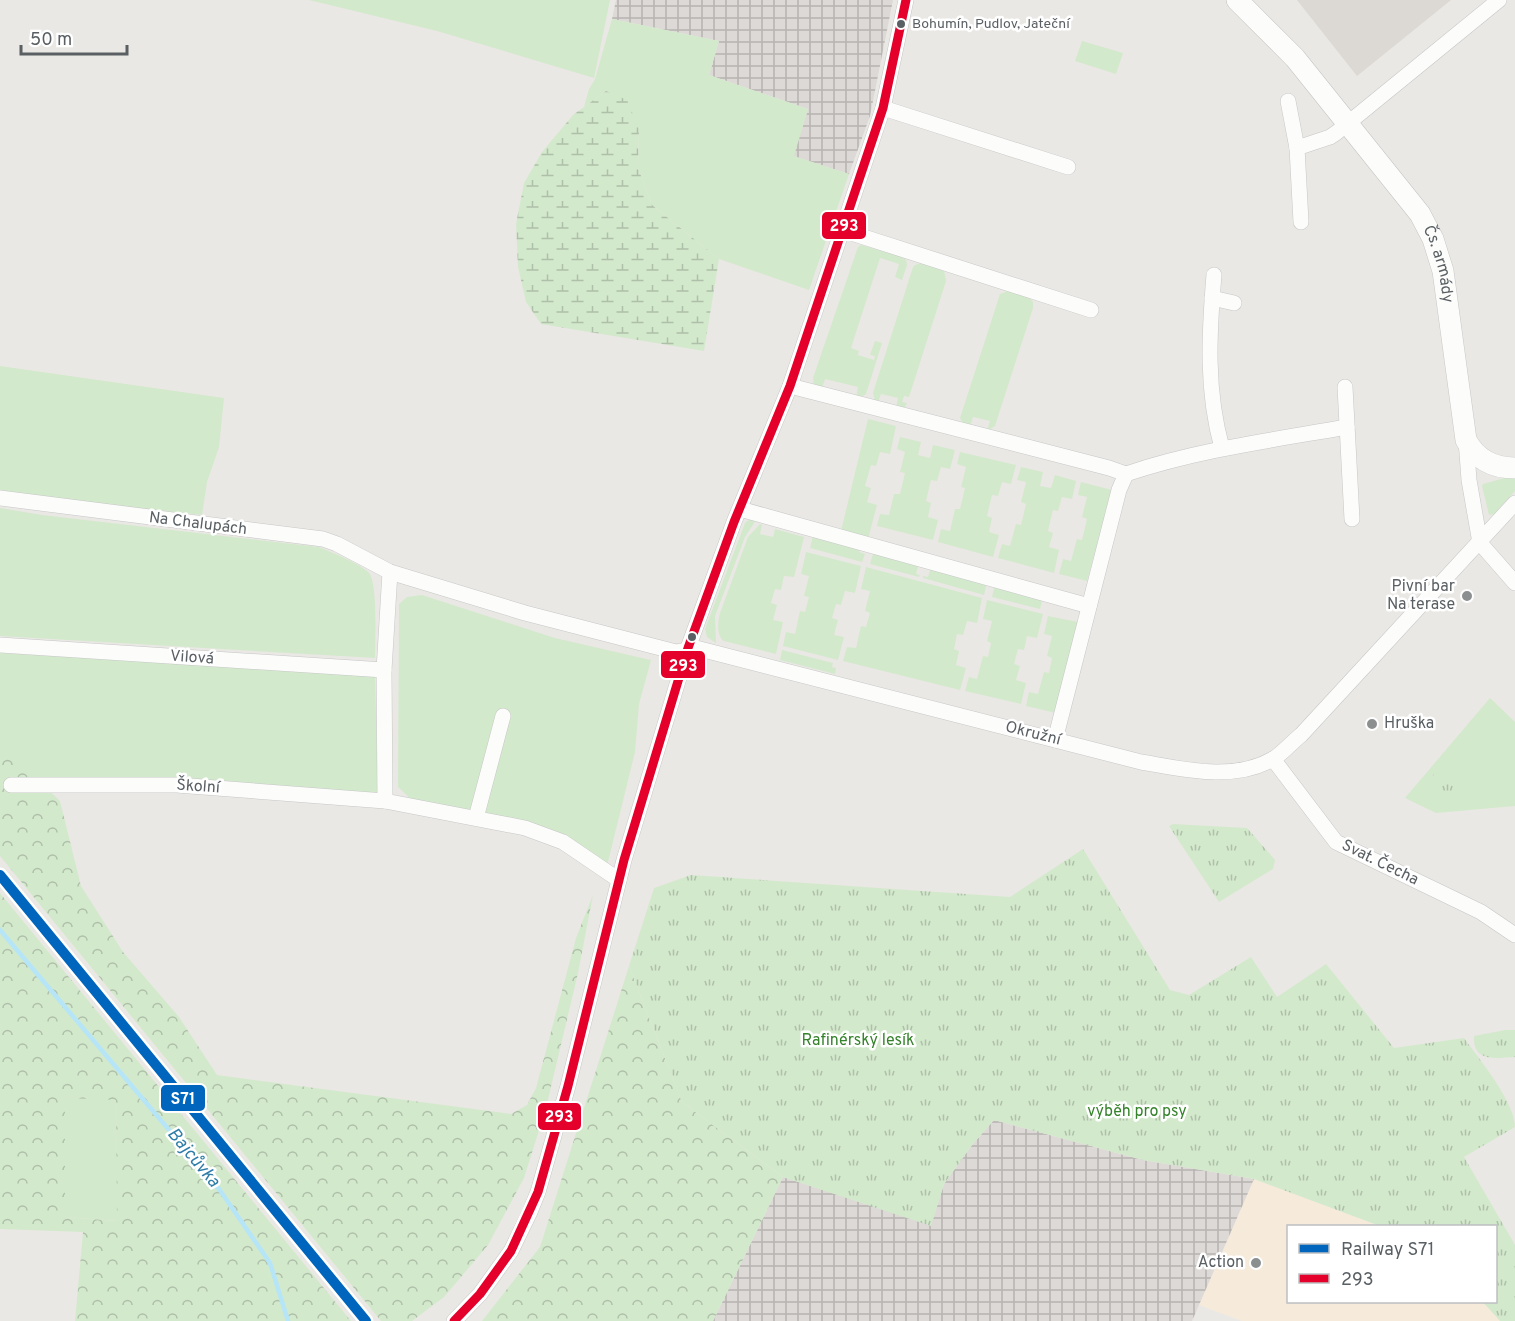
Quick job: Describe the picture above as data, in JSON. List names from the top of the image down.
{
  "streets": {
    "main road": ["Čs. armády"],
    "street": [
      "Na Chalupách",
      "Vilová",
      "Okružní",
      "Školní",
      "Svat. Čecha"
    ]
  },
  "crossings": [
    ["Čs. armády", "Okružní"],
    ["Na Chalupách", "Okružní"],
    ["Okružní", "Svat. Čecha"]
  ],
  "water": ["Bajcůvka"],
  "parks": ["Rafinérský lesík", "výběh pro psy"],
  "places": [
    "Bohumín, Pudlov, Jateční",
    "Pivní bar Na terase",
    "Hruška",
    "Action"
  ],
  "lines": ["transit line 293", "rail line S71"],
  "legend": ["Railway S71", "293"],
  "scale_bar": "50 m"
}
